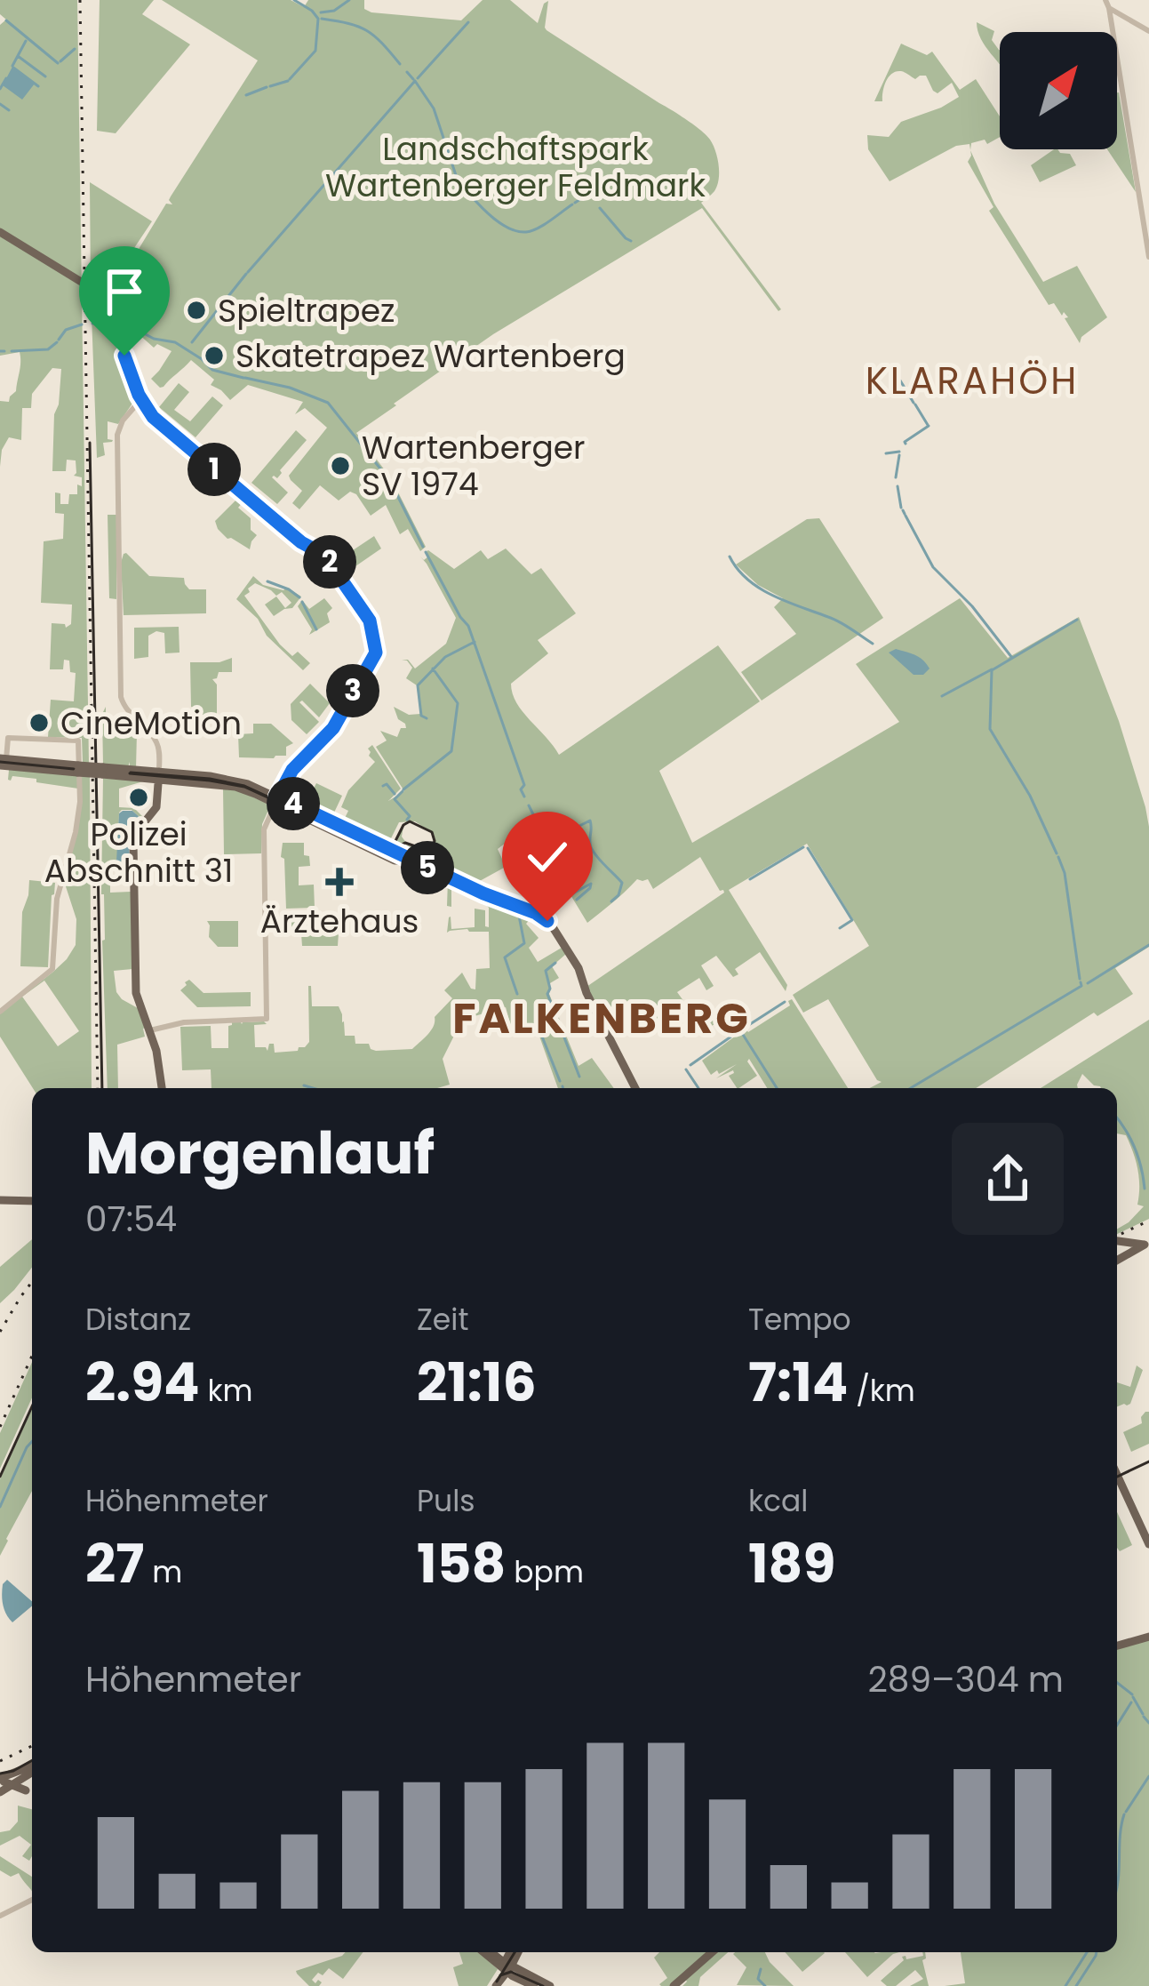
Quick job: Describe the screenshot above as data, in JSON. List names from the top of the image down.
{
  "districts": ["KLARAHÖH", "FALKENBERG"],
  "parks": ["Landschaftspark Wartenberger Feldmark"],
  "places": {
    "other": [
      "Spieltrapez",
      "Skatetrapez Wartenberg",
      "Wartenberger SV 1974",
      "CineMotion",
      "Polizei Abschnitt 31"
    ],
    "health": ["Ärztehaus"]
  },
  "north": "top right",
  "page": {
    "pins": [
      "1",
      "2",
      "3",
      "4",
      "5"
    ],
    "heading": ["Morgenlauf", "07:54"],
    "stats": [
      ["Distanz", "2.94 km"],
      ["Zeit", "21:16"],
      ["Tempo", "7:14 /km"],
      ["Höhenmeter", "27 m"],
      ["Puls", "158 bpm"],
      ["kcal", "189"]
    ],
    "chart": ["Höhenmeter", "289–304 m"]
  }
}
